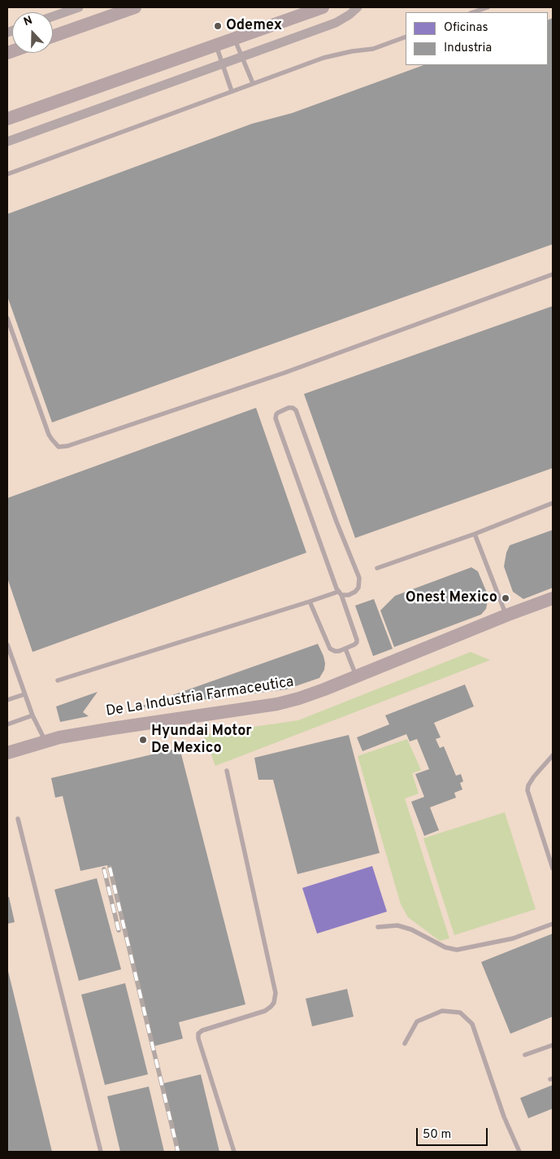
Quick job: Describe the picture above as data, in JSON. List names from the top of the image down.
{
  "streets": {
    "main road": ["De La Industria Farmaceutica"]
  },
  "places": ["Odemex", "Onest Mexico", "Hyundai Motor De Mexico"],
  "legend": ["Oficinas", "Industria"],
  "scale_bar": "50 m",
  "north": "top"
}
